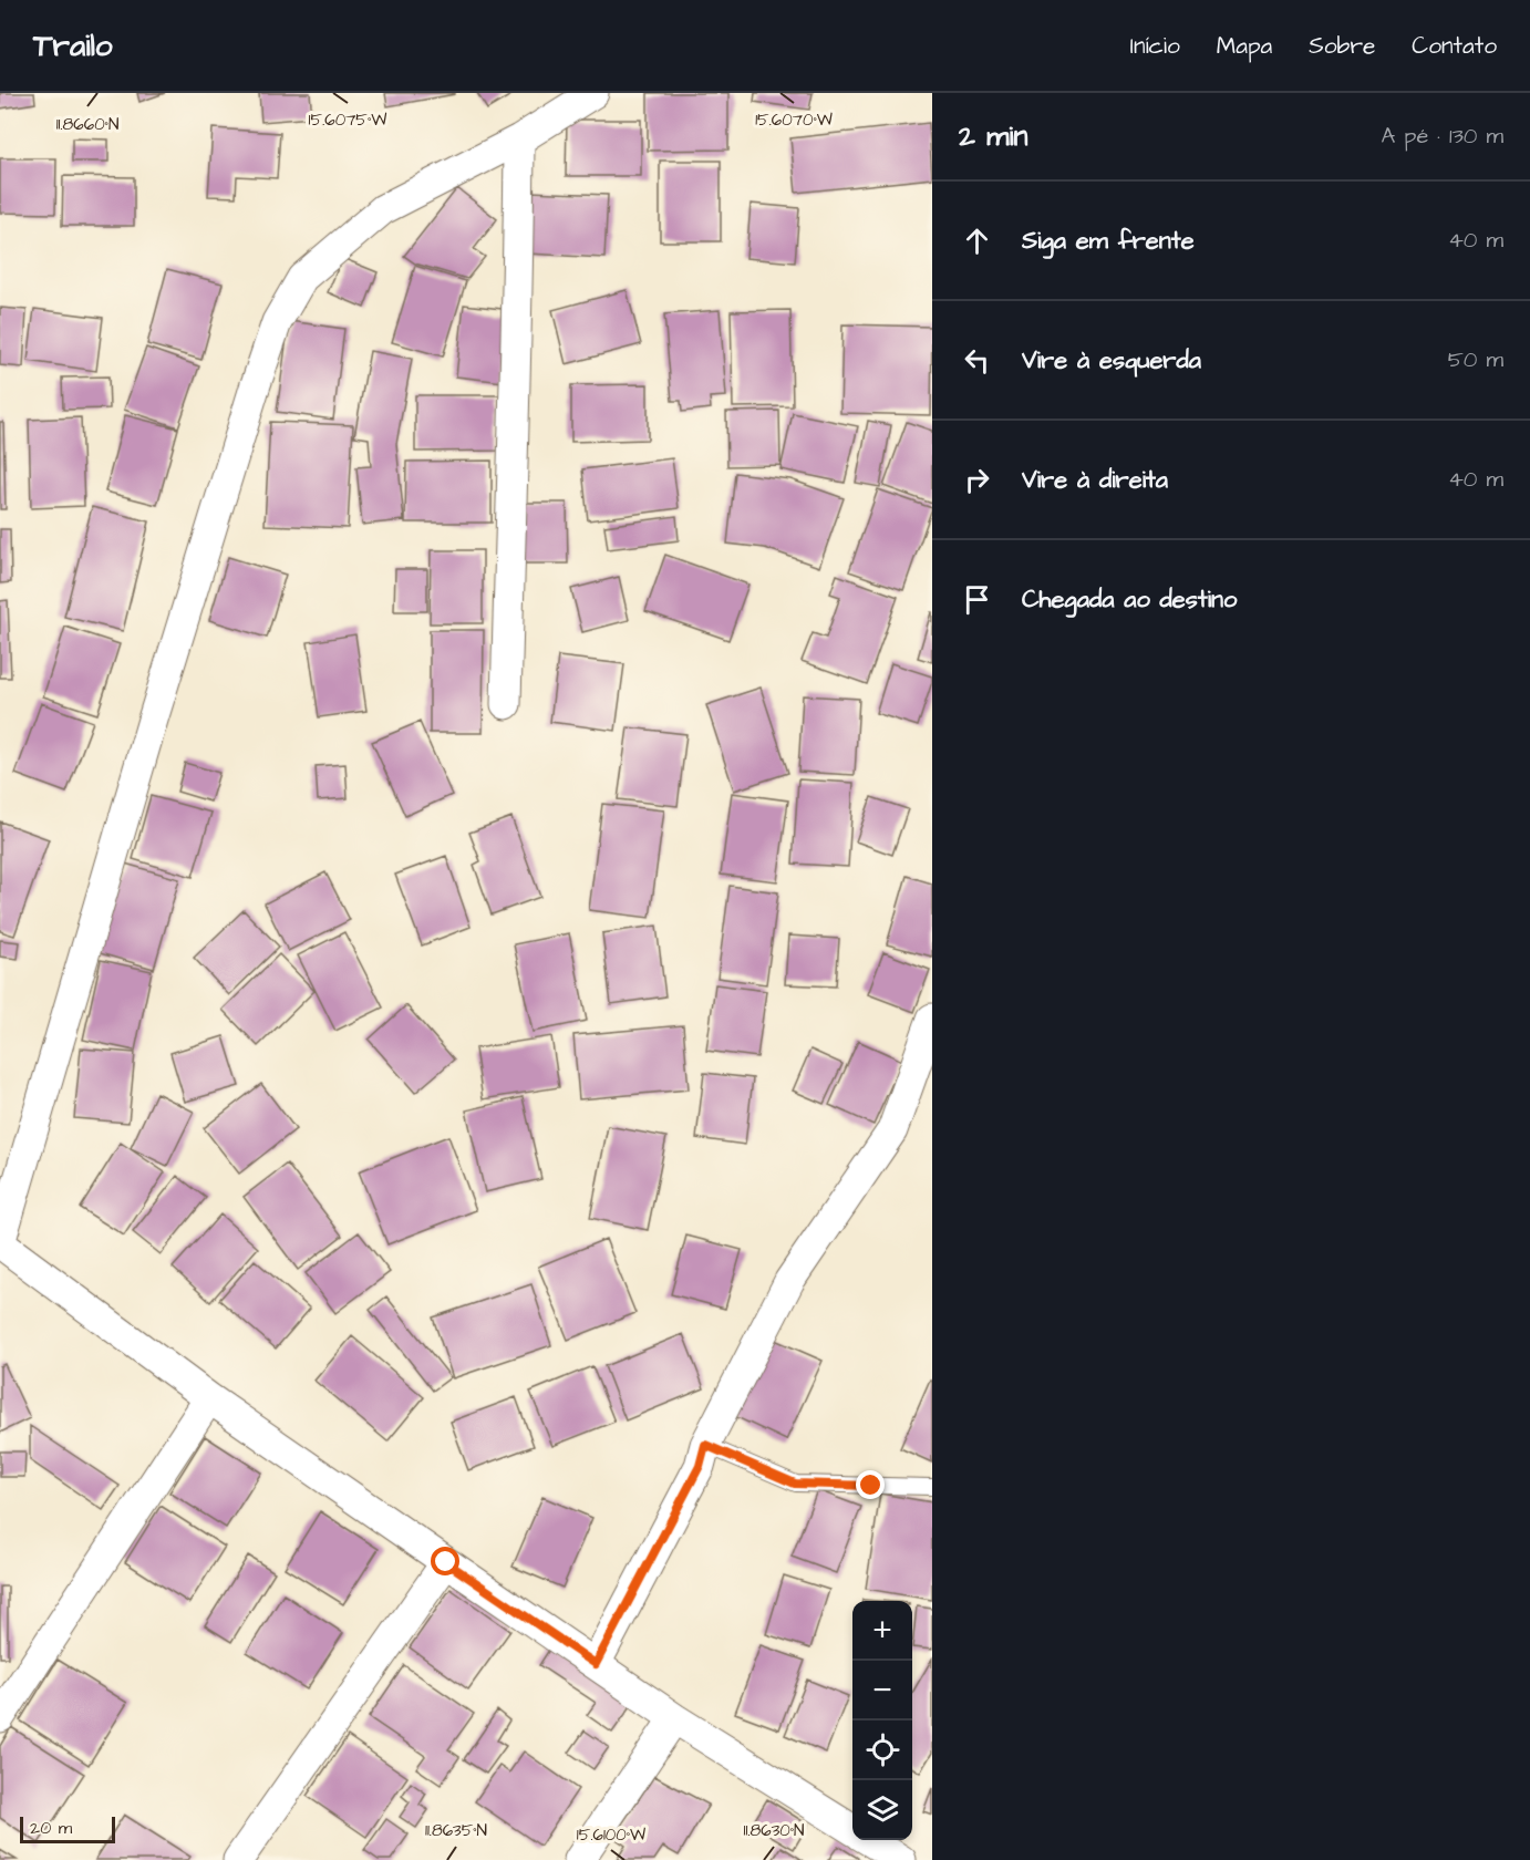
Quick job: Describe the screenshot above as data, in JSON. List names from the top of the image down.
{
  "scale_bar": "20 m",
  "page": {
    "header": "Trailo",
    "nav": [
      "Início",
      "Mapa",
      "Sobre",
      "Contato"
    ],
    "heading": ["2 min", "A pé · 130 m"],
    "list": [
      ["Siga em frente", "40 m"],
      ["Vire à esquerda", "50 m"],
      ["Vire à direita", "40 m"],
      "Chegada ao destino"
    ],
    "map_buttons": ["+", "−"],
    "scale": "20 m"
  },
  "coordinates": [
    "15.6075°W",
    "15.6070°W",
    "11.8660°N",
    "11.8635°N",
    "11.8630°N",
    "15.6100°W"
  ]
}
